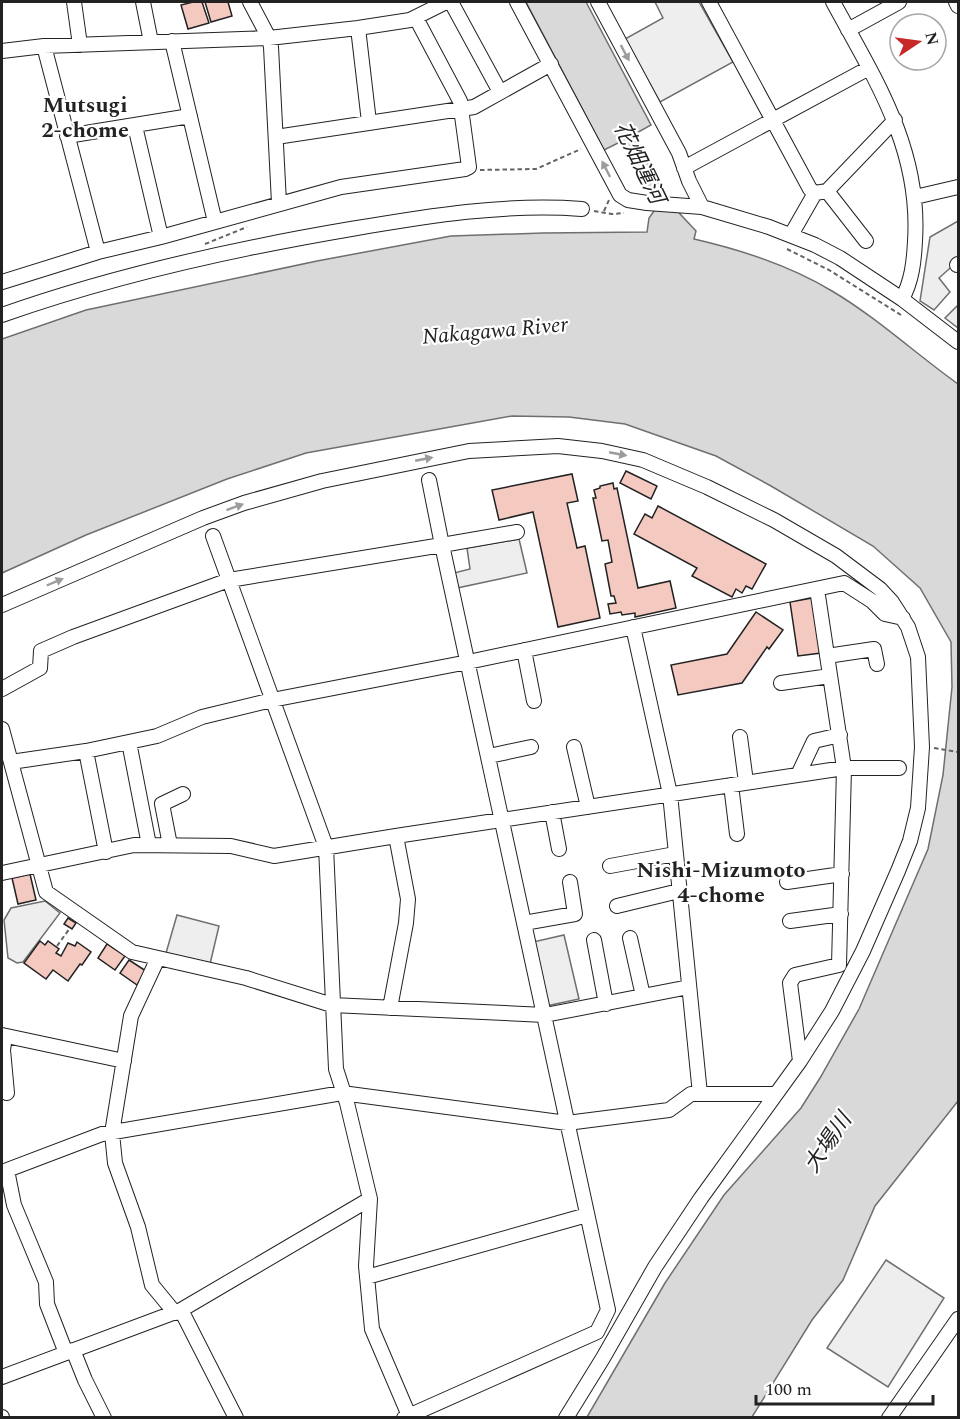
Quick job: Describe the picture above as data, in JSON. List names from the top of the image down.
{
  "districts": ["Mutsugi 2-chome", "Nishi-Mizumoto 4-chome"],
  "water": ["花畑運河", "Nakagawa River", "大場川"],
  "scale_bar": "100 m",
  "north": "right"
}
